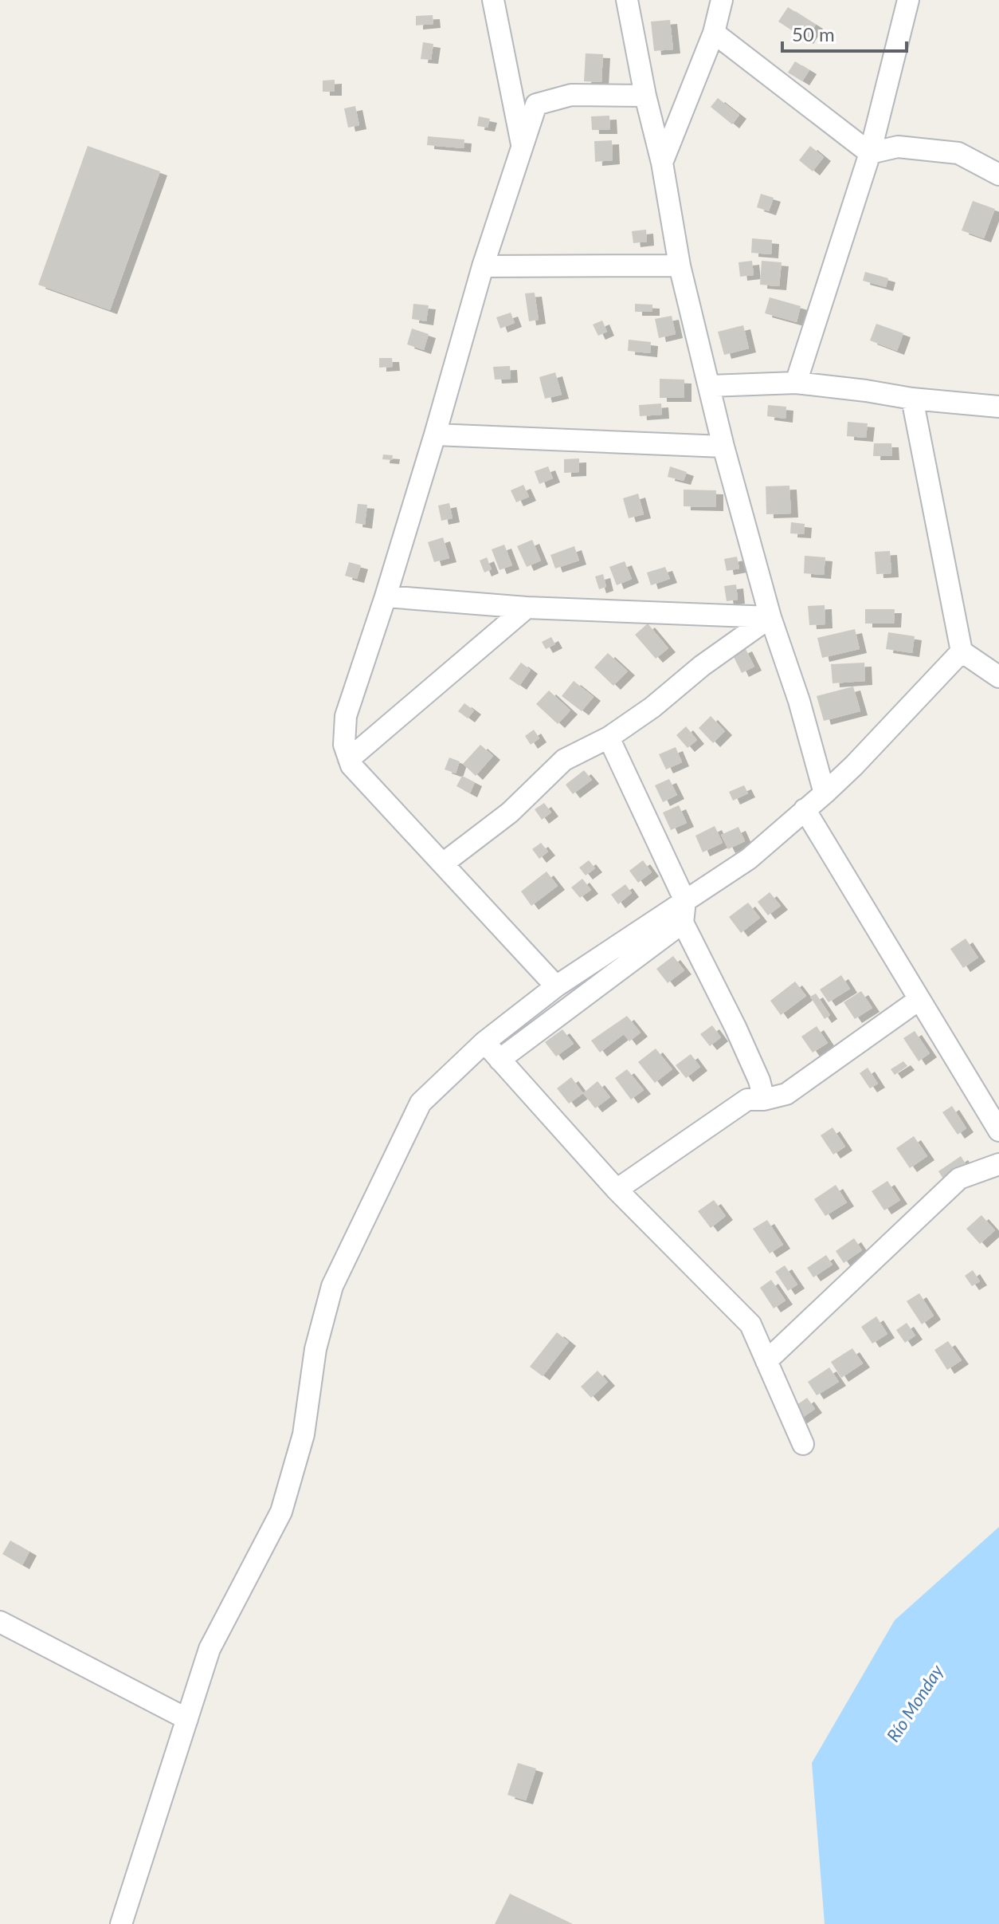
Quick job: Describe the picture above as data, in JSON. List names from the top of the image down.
{
  "water": ["Río Monday"],
  "scale_bar": "50 m"
}
